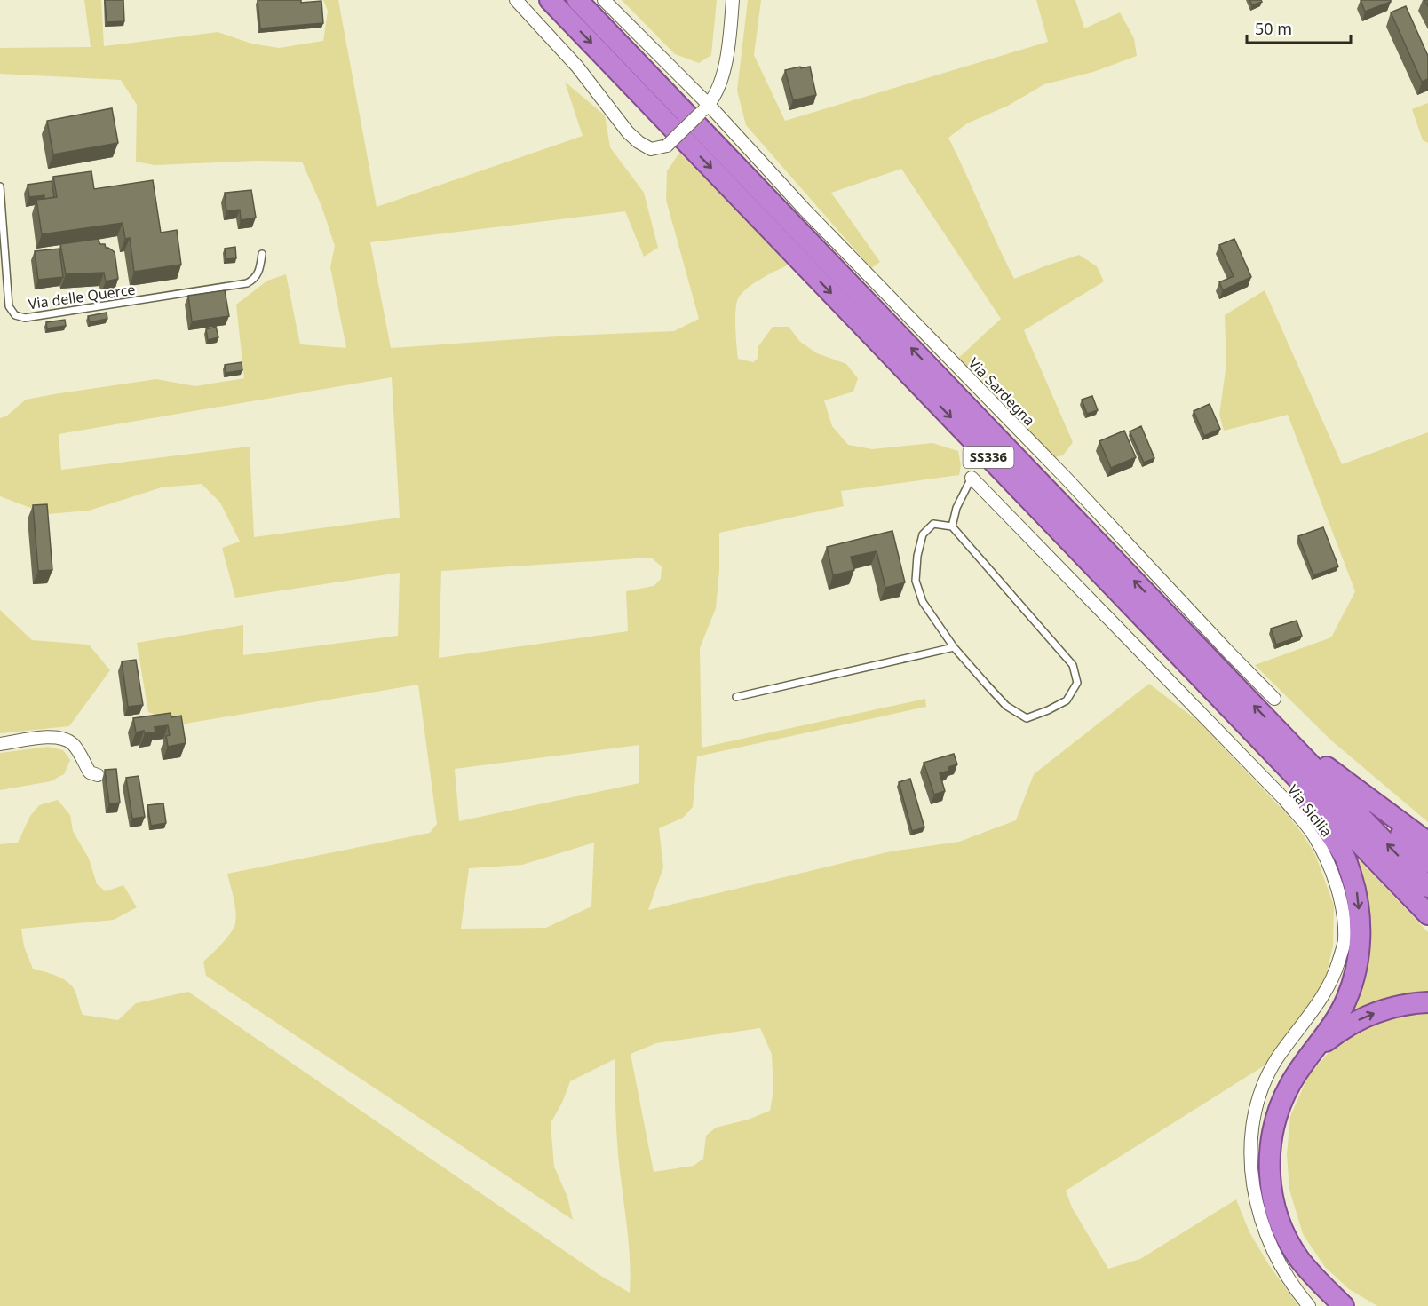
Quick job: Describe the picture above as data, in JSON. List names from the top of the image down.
{
  "streets": {
    "highway": ["SS336"],
    "street": ["Via Sardegna", "Via Sicilia"],
    "lane": ["Via delle Querce"]
  },
  "scale_bar": "50 m"
}
